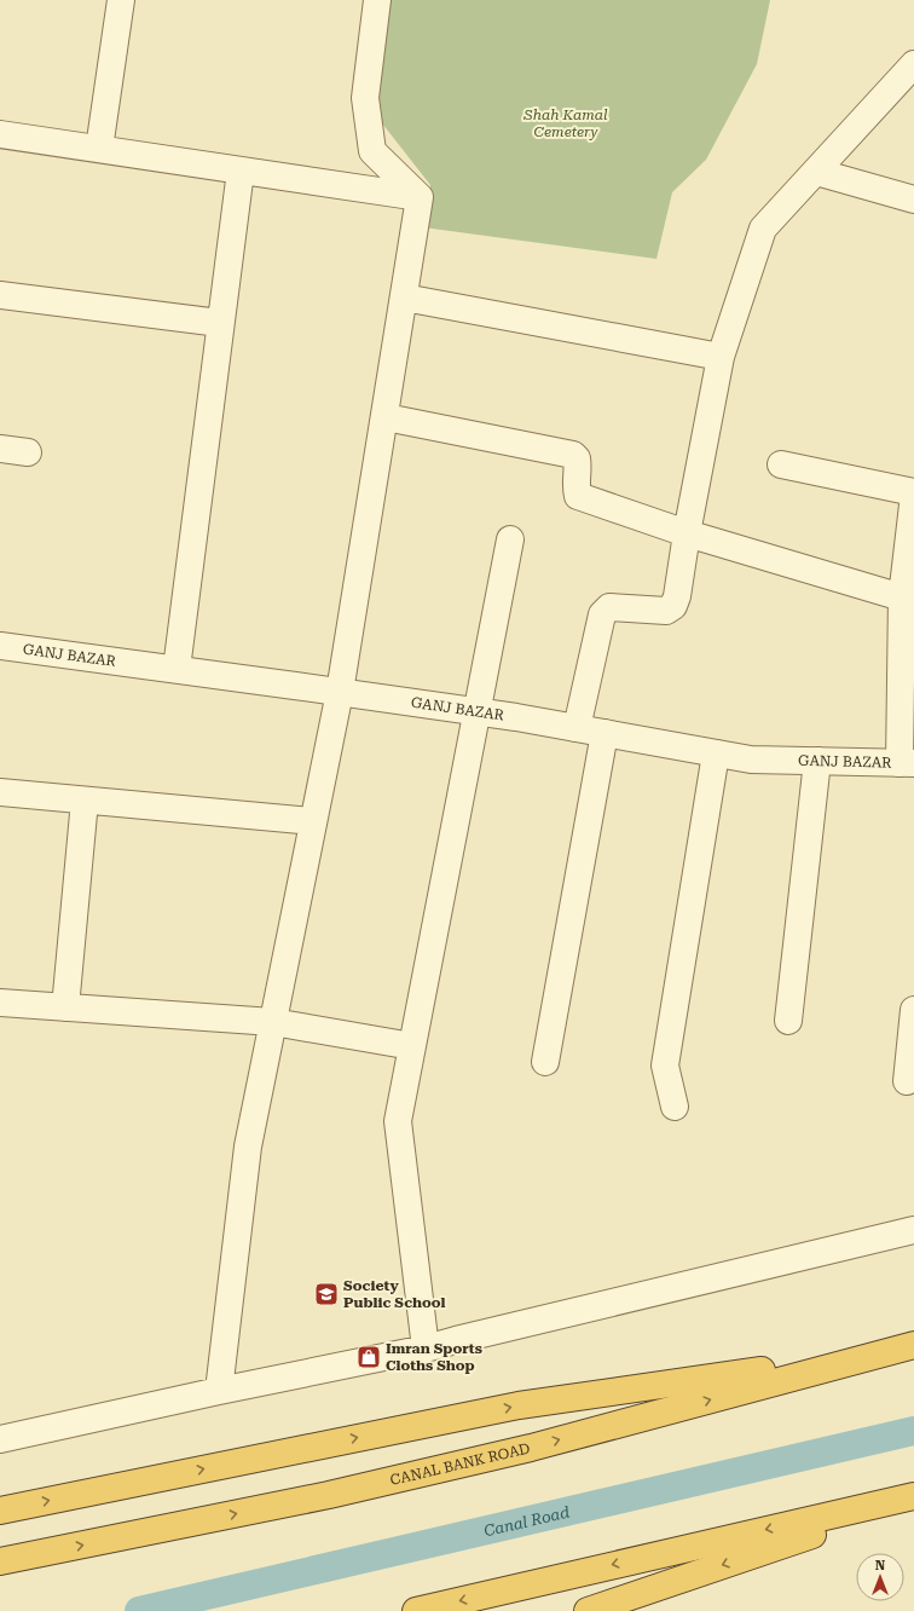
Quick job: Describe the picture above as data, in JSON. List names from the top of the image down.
{
  "streets": {
    "highway": ["CANAL BANK ROAD"],
    "street": ["GANJ BAZAR"]
  },
  "water": ["Canal Road"],
  "parks": ["Shah Kamal Cemetery"],
  "places": {
    "school or university": ["Society Public School"],
    "shop": ["Imran Sports Cloths Shop"]
  },
  "north": "top"
}
